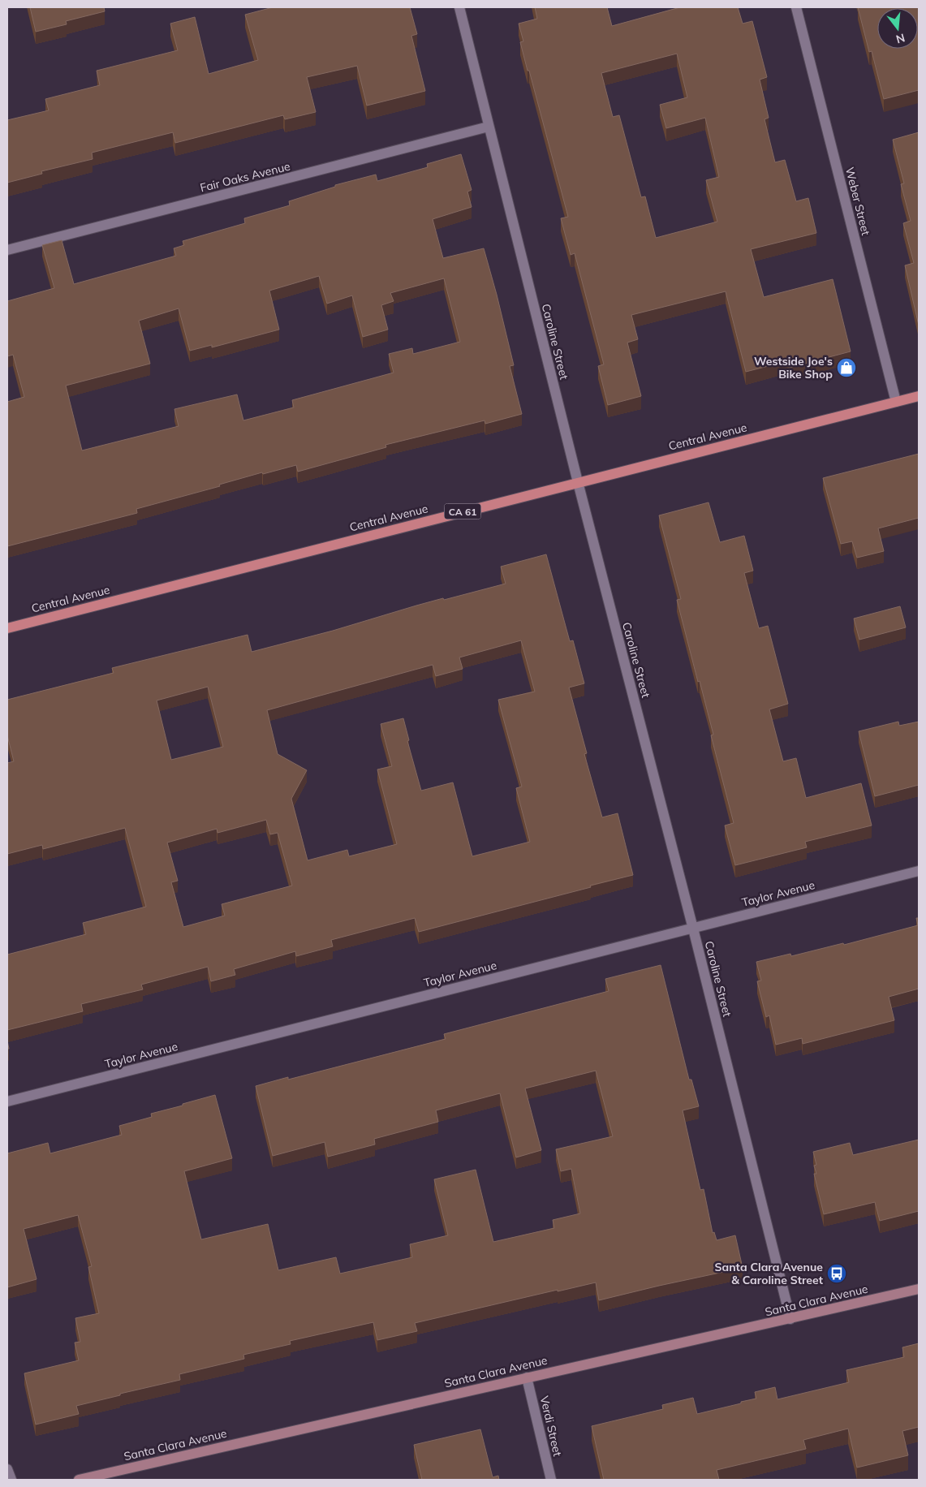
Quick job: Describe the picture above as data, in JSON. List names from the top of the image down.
{
  "streets": {
    "main road": ["Central Avenue", "CA 61"],
    "street": [
      "Fair Oaks Avenue",
      "Weber Street",
      "Caroline Street",
      "Taylor Avenue",
      "Santa Clara Avenue",
      "Verdi Street"
    ]
  },
  "crossings": [
    ["Fair Oaks Avenue", "Caroline Street"],
    ["Weber Street", "Central Avenue"],
    ["Caroline Street", "Central Avenue"],
    ["Caroline Street", "Taylor Avenue"],
    ["Caroline Street", "Santa Clara Avenue"],
    ["Santa Clara Avenue", "Verdi Street"]
  ],
  "places": {
    "shop": ["Westside Joe's Bike Shop"],
    "bus stop": ["Santa Clara Avenue & Caroline Street"]
  },
  "north": "bottom"
}
